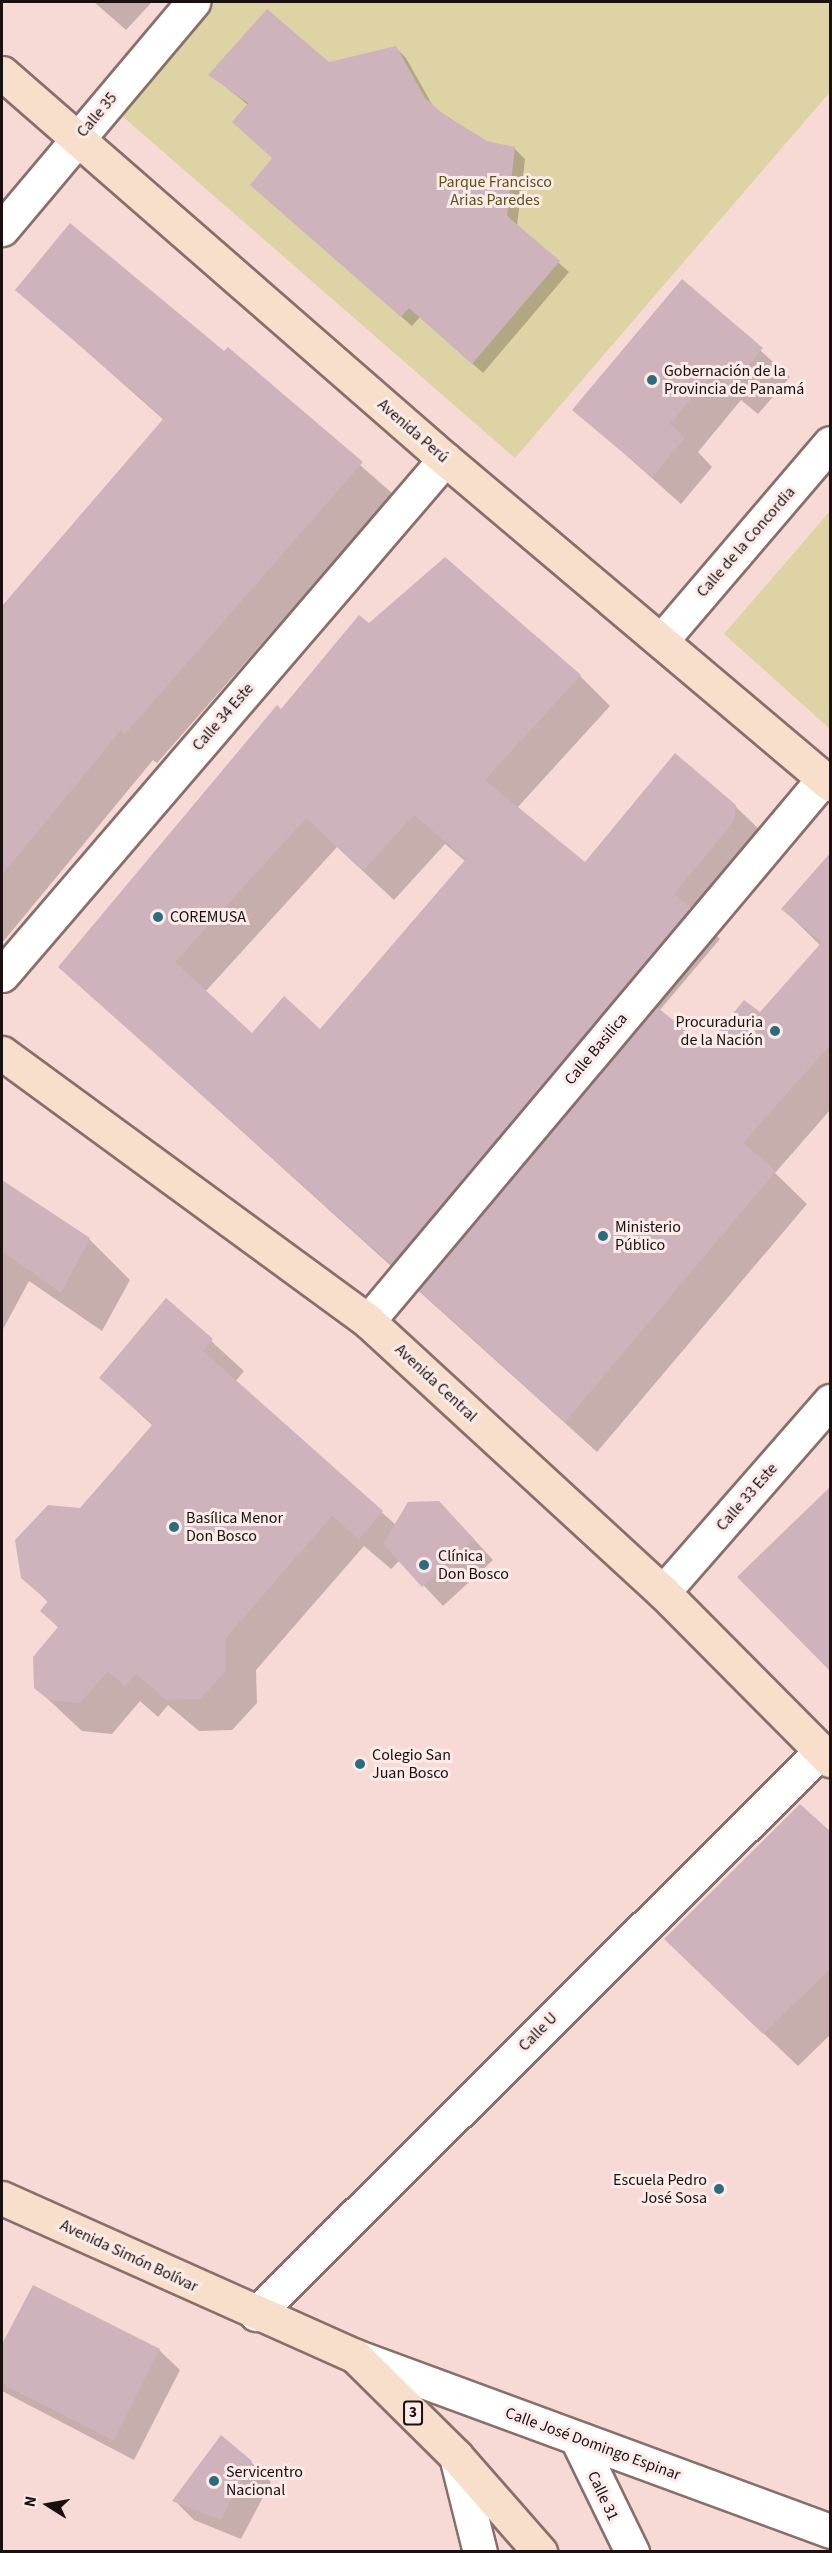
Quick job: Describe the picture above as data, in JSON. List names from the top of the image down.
{
  "streets": {
    "main road": [
      "Avenida Perú",
      "Avenida Central",
      "Avenida Simón Bolívar",
      "3"
    ],
    "street": [
      "Calle 35",
      "Calle de la Concordia",
      "Calle 34 Este",
      "Calle Basilica",
      "Calle 33 Este",
      "Calle U",
      "Calle José Domingo Espinar",
      "Calle 31"
    ]
  },
  "crossings": [
    ["Calle 35", "Avenida Perú"],
    ["Avenida Perú", "Calle de la Concordia"],
    ["Avenida Perú", "Calle 34 Este"],
    ["Avenida Perú", "Calle Basilica"],
    ["Calle Basilica", "Avenida Central"],
    ["Avenida Central", "Calle 33 Este"],
    ["Avenida Central", "Calle U"],
    ["Calle U", "Avenida Simón Bolívar"],
    ["Calle U", "3"],
    ["Avenida Simón Bolívar", "3"],
    ["3", "Calle José Domingo Espinar"],
    ["Calle José Domingo Espinar", "Calle 31"]
  ],
  "parks": ["Parque Francisco Arias Paredes"],
  "places": [
    "Gobernación de la Provincia de Panamá",
    "COREMUSA",
    "Procuraduria de la Nación",
    "Ministerio Público",
    "Basílica Menor Don Bosco",
    "Clínica Don Bosco",
    "Colegio San Juan Bosco",
    "Escuela Pedro José Sosa",
    "Servicentro Nacional"
  ],
  "north": "left"
}
